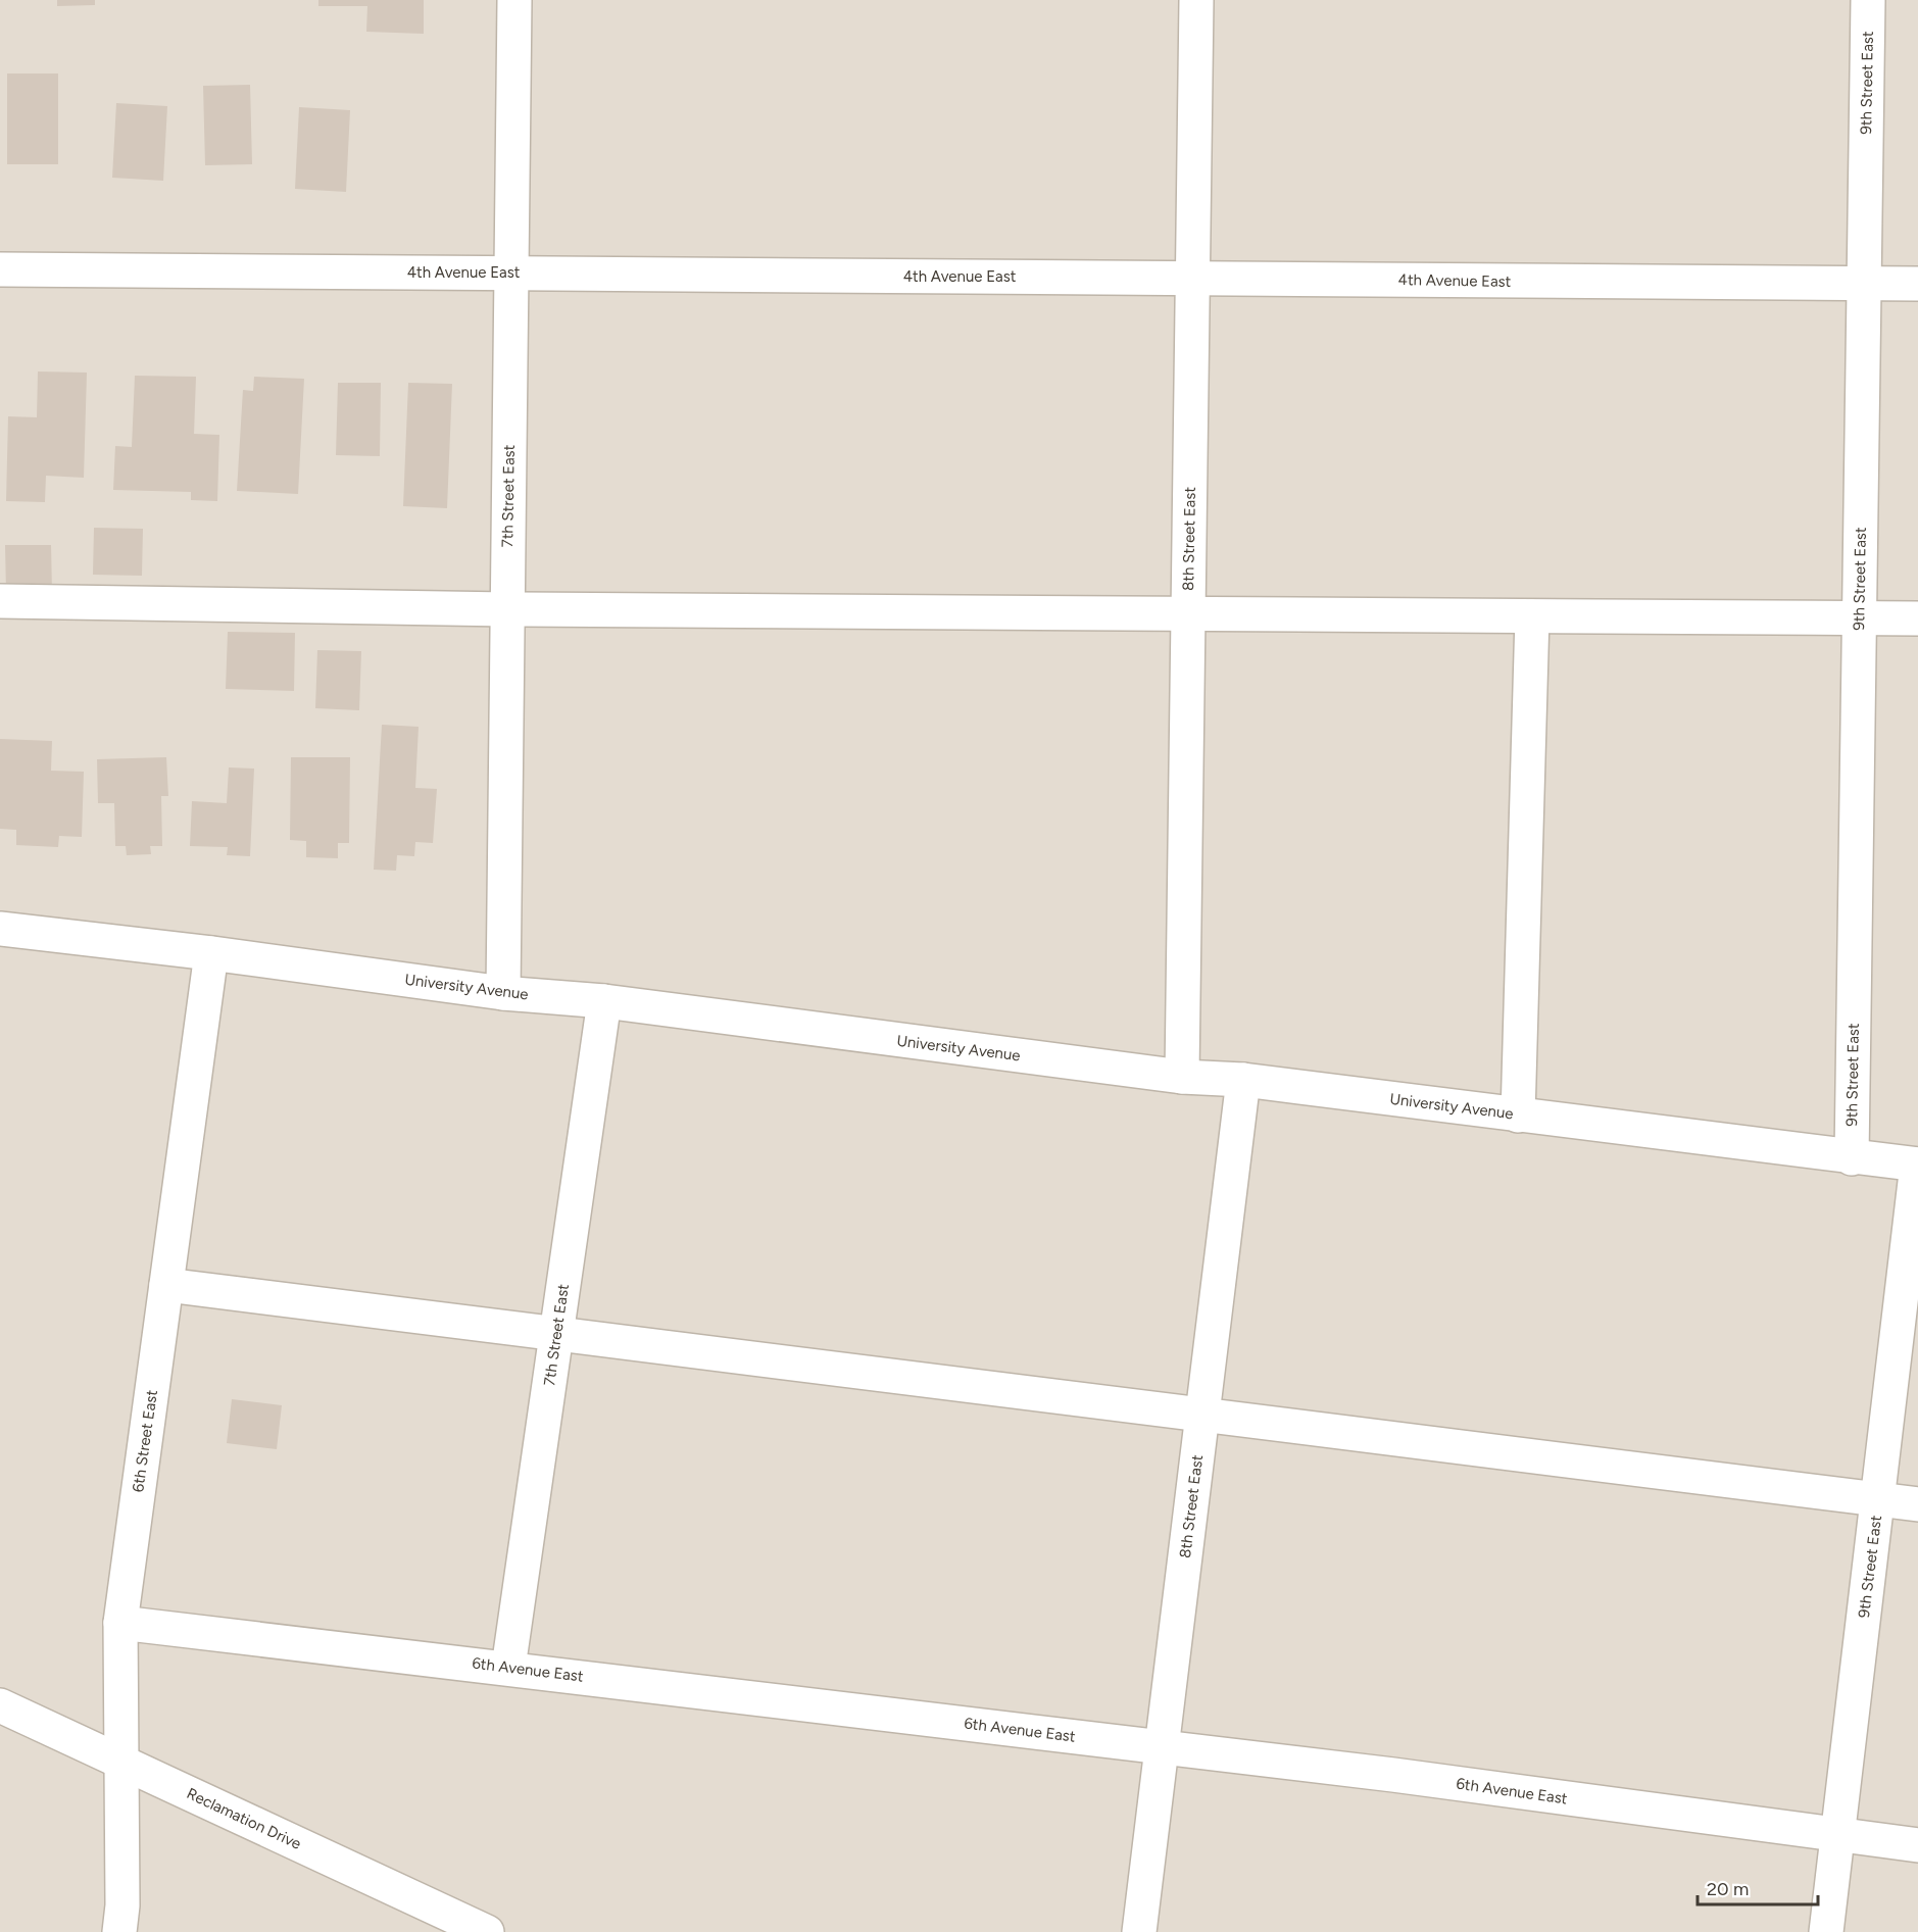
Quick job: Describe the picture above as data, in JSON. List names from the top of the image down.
{
  "streets": {
    "street": [
      "9th Street East",
      "4th Avenue East",
      "7th Street East",
      "8th Street East",
      "University Avenue",
      "6th Street East",
      "6th Avenue East",
      "Reclamation Drive"
    ]
  },
  "crossings": [
    ["9th Street East", "4th Avenue East"],
    ["9th Street East", "University Avenue"],
    ["9th Street East", "6th Avenue East"],
    ["4th Avenue East", "7th Street East"],
    ["4th Avenue East", "8th Street East"],
    ["7th Street East", "University Avenue"],
    ["7th Street East", "6th Avenue East"],
    ["8th Street East", "University Avenue"],
    ["8th Street East", "6th Avenue East"],
    ["University Avenue", "6th Street East"],
    ["6th Street East", "6th Avenue East"],
    ["6th Street East", "Reclamation Drive"]
  ],
  "scale_bar": "20 m"
}
